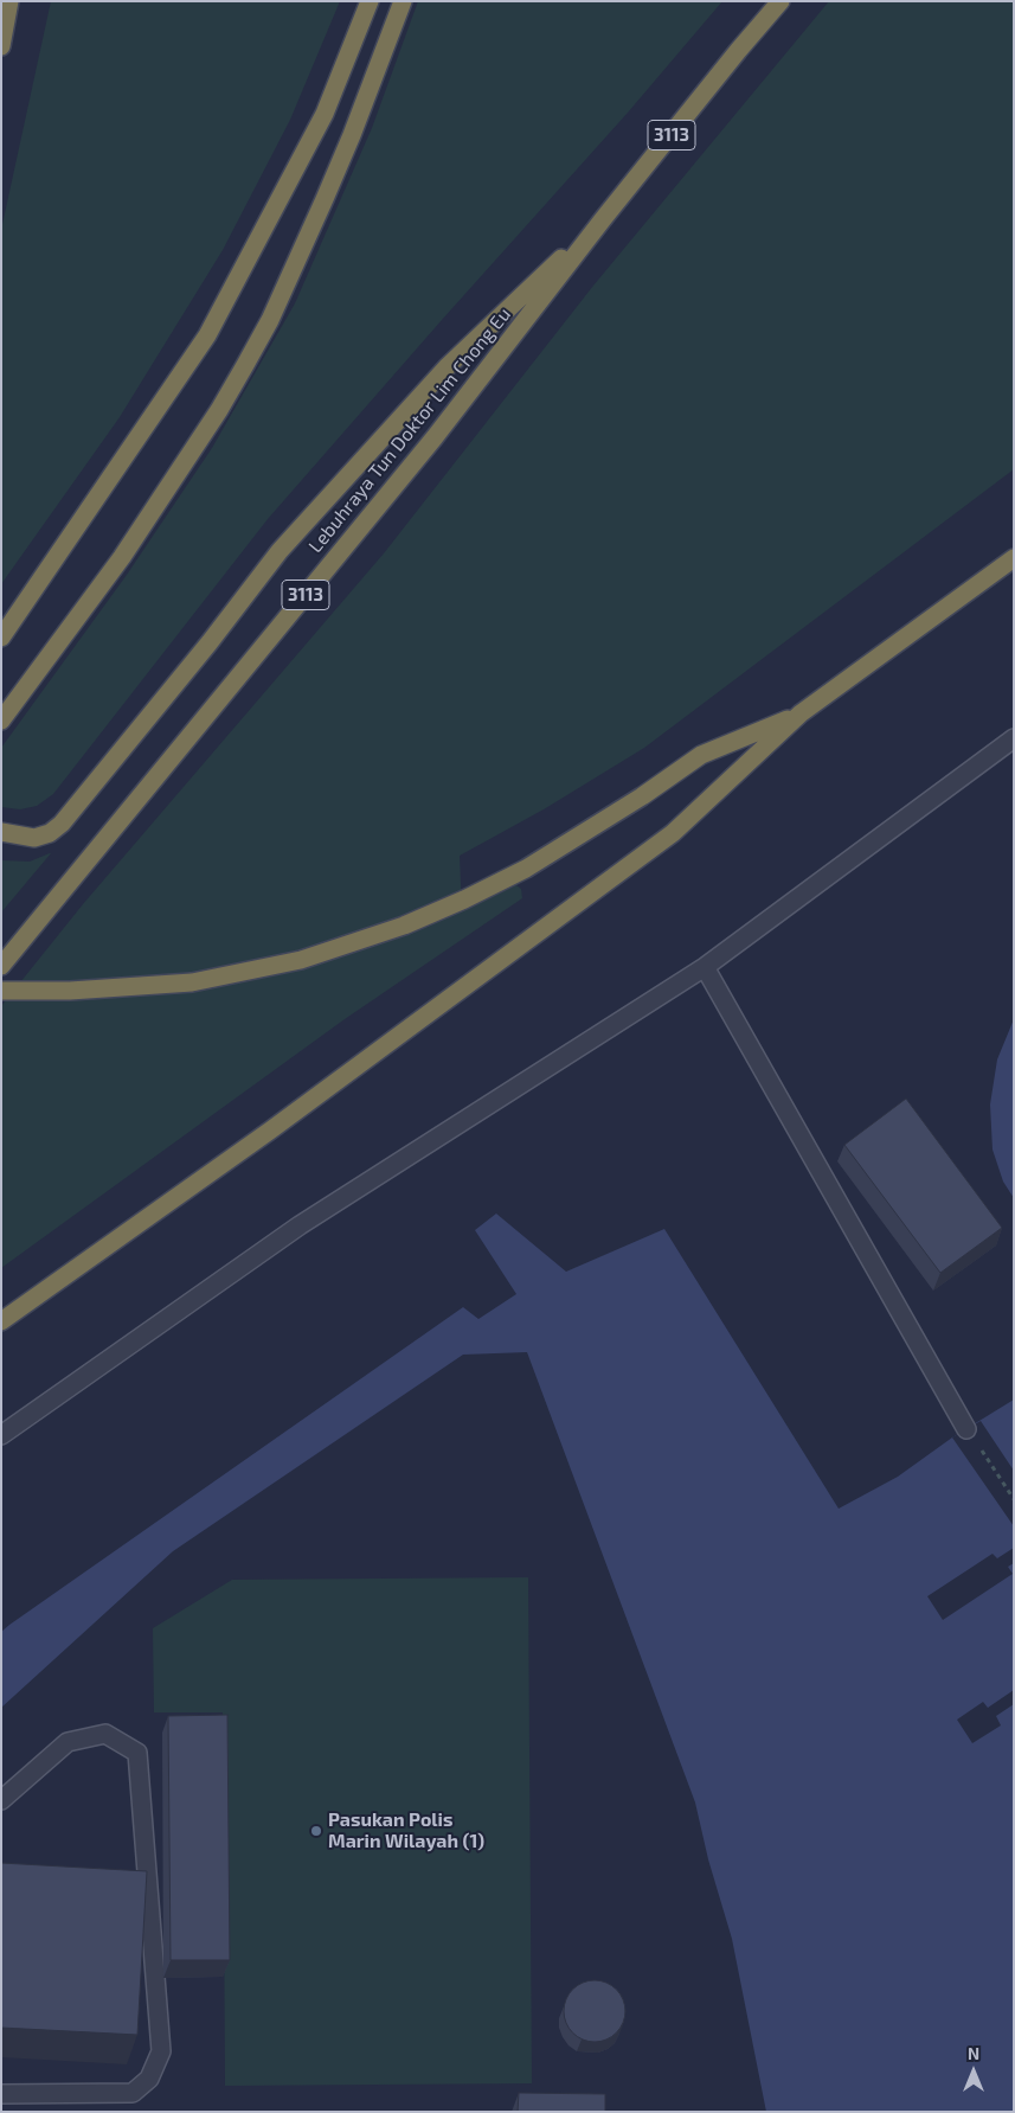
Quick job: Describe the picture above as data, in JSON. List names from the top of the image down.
{
  "streets": {
    "highway": ["3113", "Lebuhraya Tun Doktor Lim Chong Eu"]
  },
  "places": ["Pasukan Polis Marin Wilayah (1)"],
  "north": "top"
}
